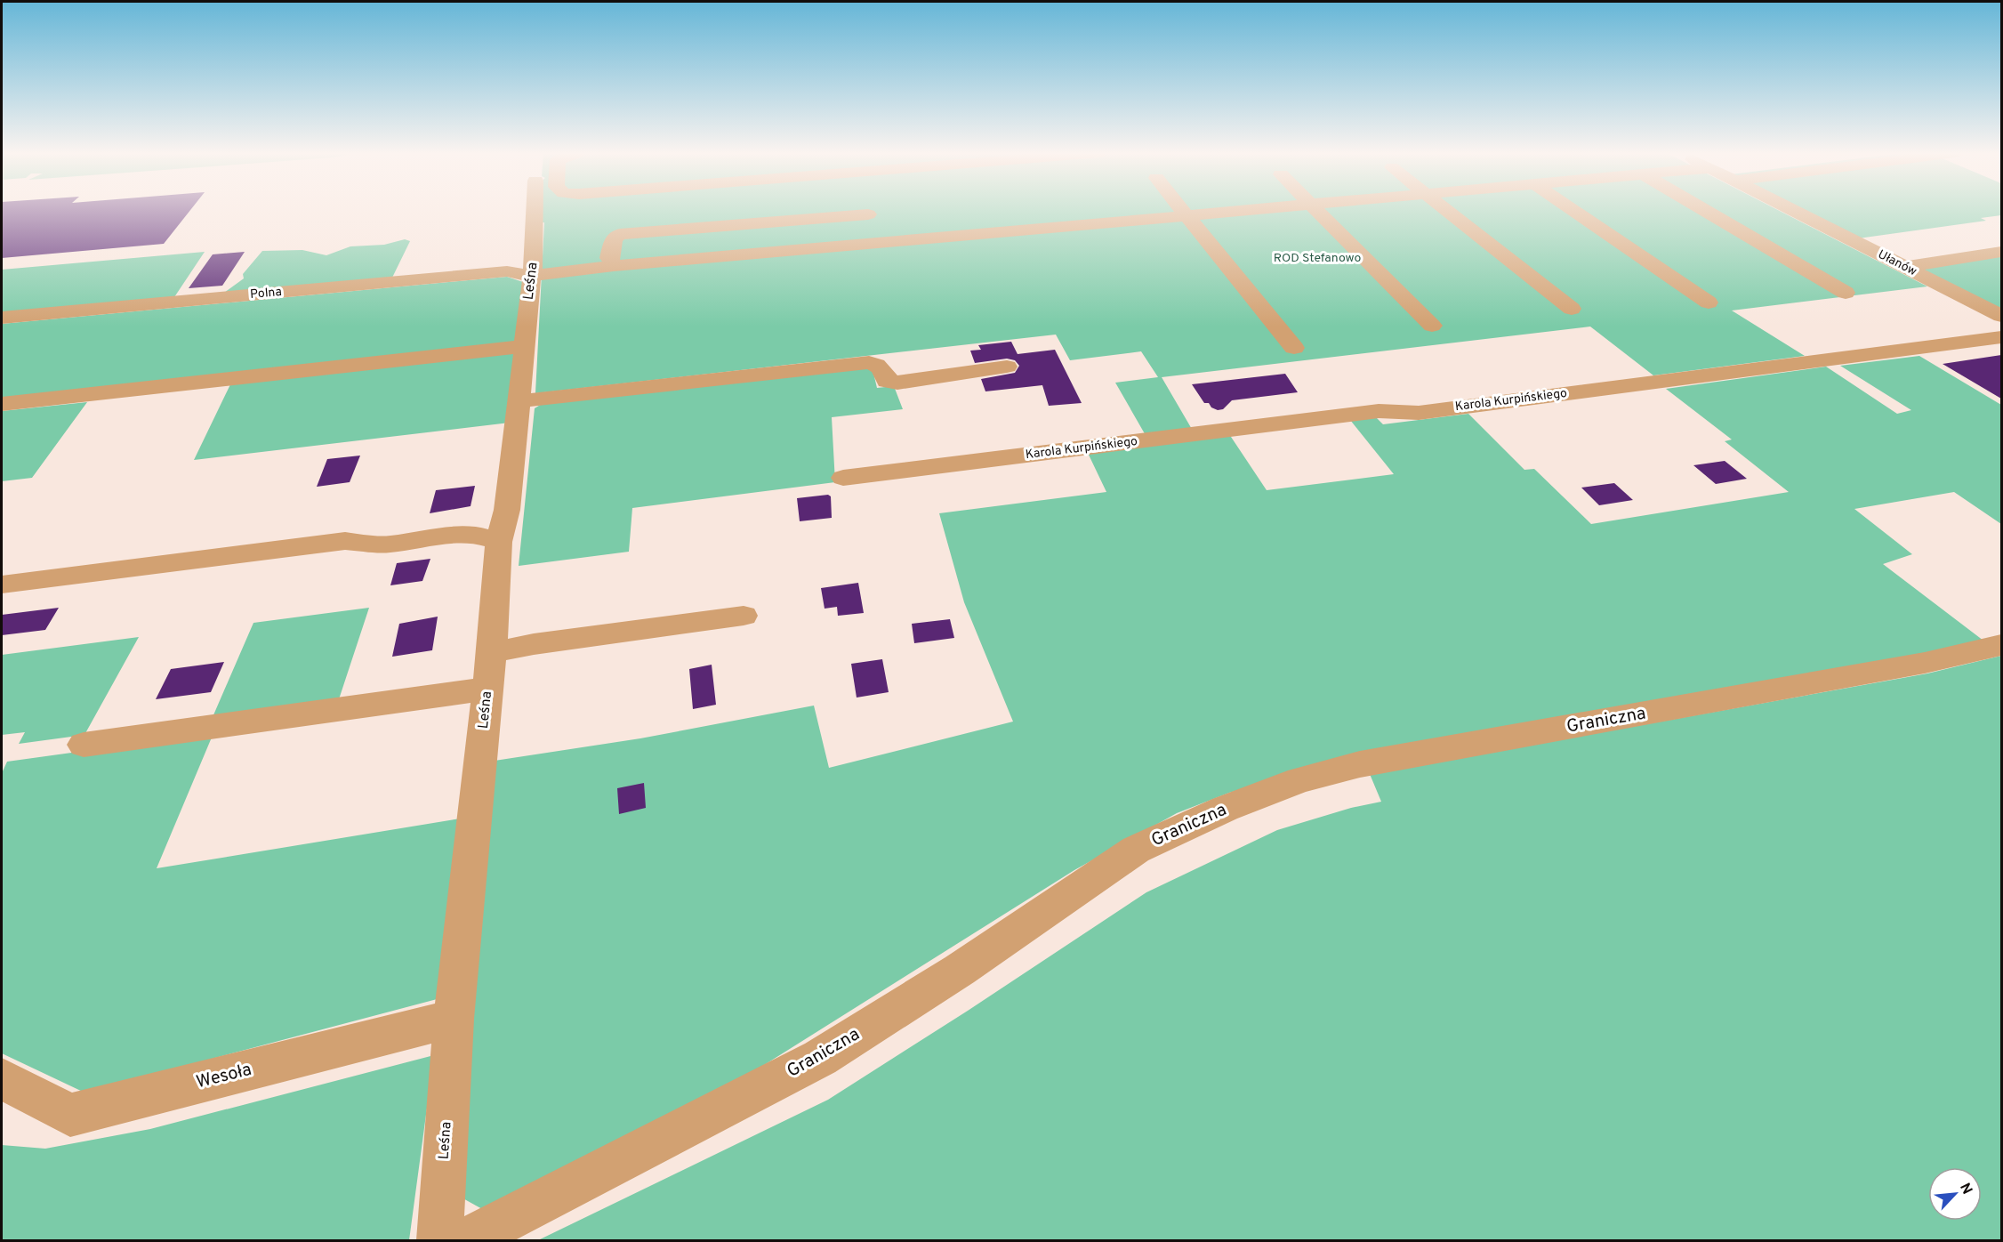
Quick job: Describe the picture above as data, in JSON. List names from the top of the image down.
{
  "streets": {
    "street": [
      "Ułanów",
      "Leśna",
      "Polna",
      "Karola Kurpińskiego",
      "Graniczna",
      "Wesoła"
    ]
  },
  "crossings": [
    ["Leśna", "Polna"],
    ["Leśna", "Wesoła"]
  ],
  "parks": ["ROD Stefanowo"],
  "north": "top right"
}
